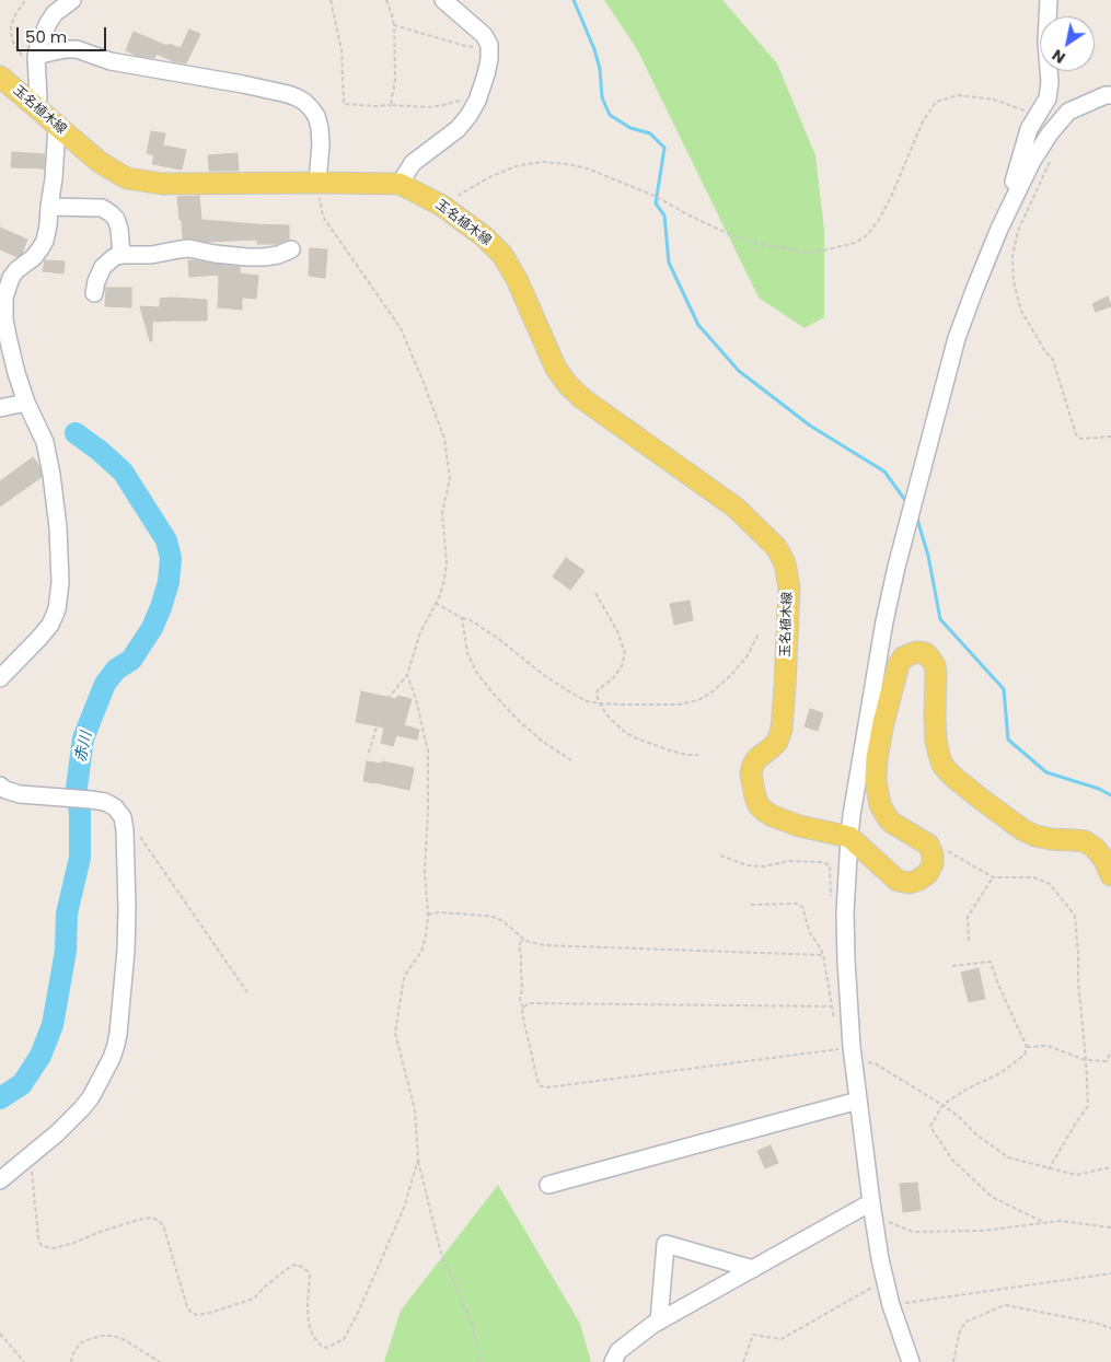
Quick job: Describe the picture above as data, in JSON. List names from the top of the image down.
{
  "streets": {
    "main road": ["玉名植木線"]
  },
  "water": ["赤川"],
  "scale_bar": "50 m",
  "north": "bottom left"
}
